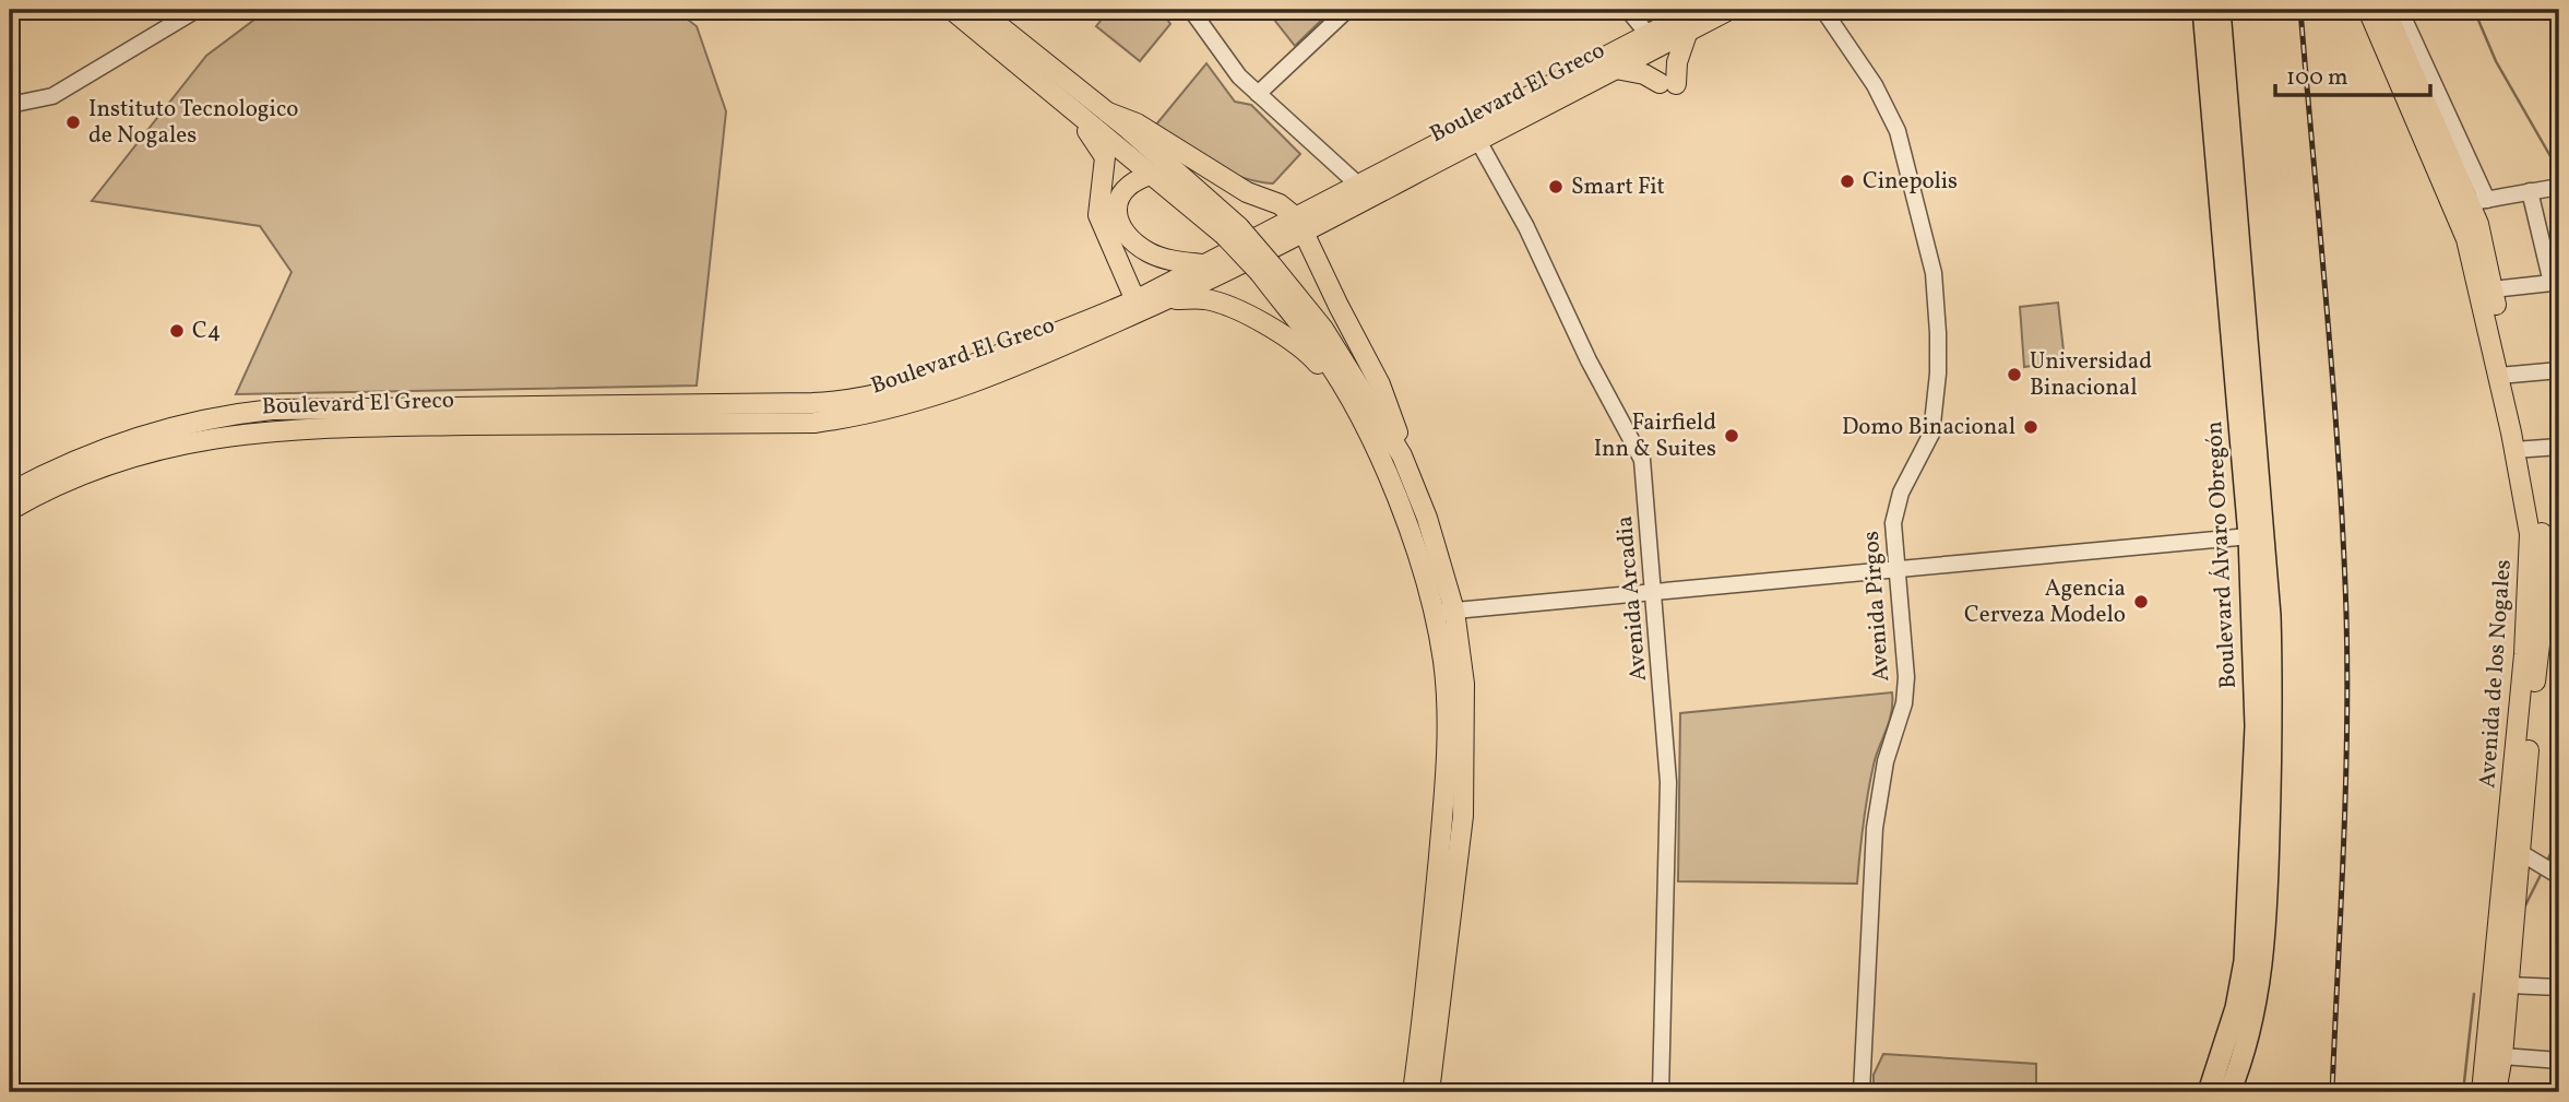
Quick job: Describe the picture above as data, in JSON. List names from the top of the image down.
{
  "streets": {
    "highway": ["Boulevard Álvaro Obregón"],
    "main road": ["Boulevard El Greco", "Avenida de los Nogales"],
    "street": ["Avenida Arcadia", "Avenida Pirgos"]
  },
  "crossings": [
    ["Boulevard El Greco", "Avenida Arcadia"]
  ],
  "places": [
    "Instituto Tecnologico de Nogales",
    "Cinepolis",
    "Smart Fit",
    "C4",
    "Universidad Binacional",
    "Domo Binacional",
    "Fairfield Inn & Suites",
    "Agencia Cerveza Modelo"
  ],
  "scale_bar": "100 m"
}
